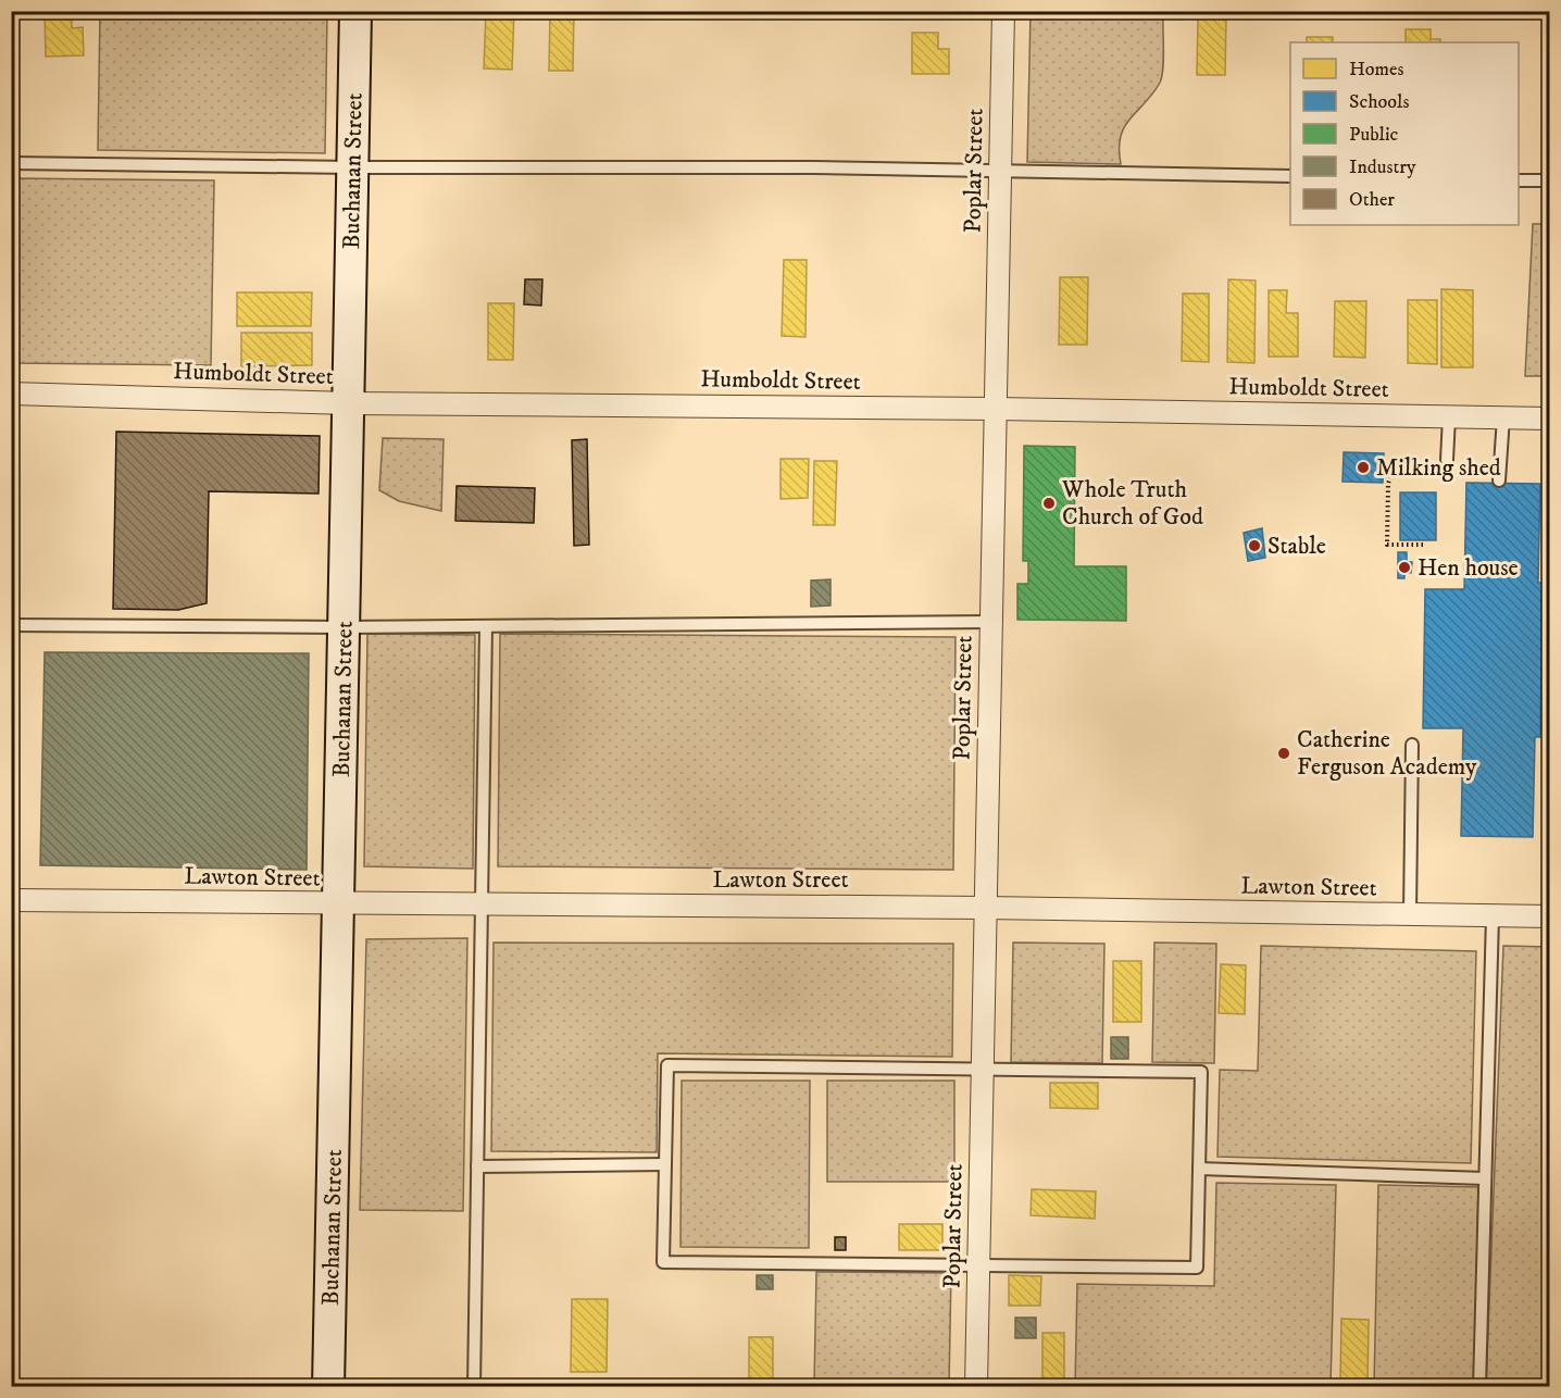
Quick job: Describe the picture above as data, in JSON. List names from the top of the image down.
{
  "streets": {
    "street": [
      "Buchanan Street",
      "Poplar Street",
      "Humboldt Street",
      "Lawton Street"
    ]
  },
  "crossings": [
    ["Buchanan Street", "Humboldt Street"],
    ["Buchanan Street", "Lawton Street"],
    ["Poplar Street", "Humboldt Street"],
    ["Poplar Street", "Lawton Street"]
  ],
  "places": [
    "Milking shed",
    "Whole Truth Church of God",
    "Stable",
    "Hen house",
    "Catherine Ferguson Academy"
  ],
  "legend": [
    "Homes",
    "Schools",
    "Public",
    "Industry",
    "Other"
  ]
}
